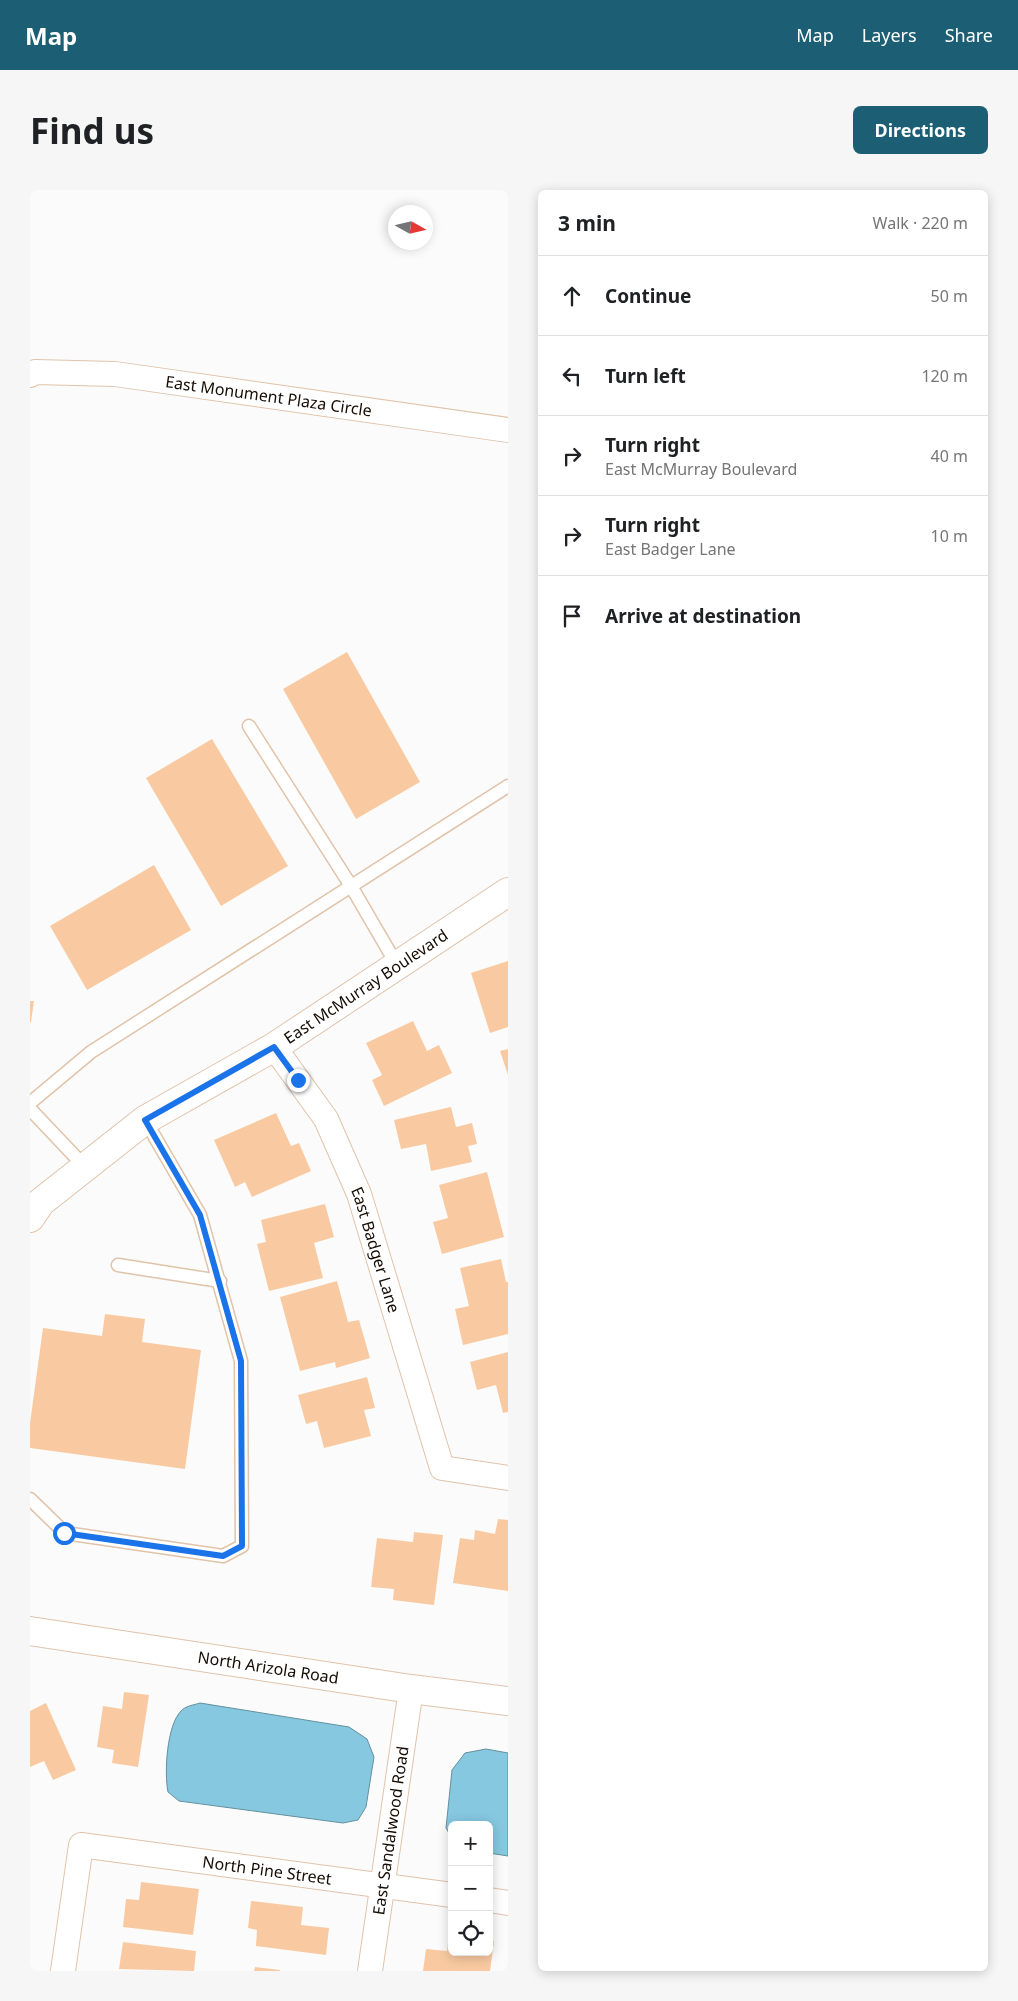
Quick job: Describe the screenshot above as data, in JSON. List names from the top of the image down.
{
  "streets": {
    "street": [
      "East Monument Plaza Circle",
      "East McMurray Boulevard",
      "East Badger Lane",
      "North Arizola Road",
      "East Sandalwood Road",
      "North Pine Street"
    ]
  },
  "crossings": [
    ["East McMurray Boulevard", "East Badger Lane"],
    ["North Arizola Road", "East Sandalwood Road"],
    ["East Sandalwood Road", "North Pine Street"]
  ],
  "north": "right",
  "page": {
    "header": "Map",
    "nav": ["Map", "Layers", "Share"],
    "buttons": "Directions",
    "title": "Find us",
    "heading": ["3 min", "Walk · 220 m"],
    "list": [
      ["Continue", "50 m"],
      ["Turn left", "120 m"],
      ["Turn right", "East McMurray Boulevard", "40 m"],
      ["Turn right", "East Badger Lane", "10 m"],
      "Arrive at destination"
    ],
    "map_buttons": ["+", "−"]
  }
}
